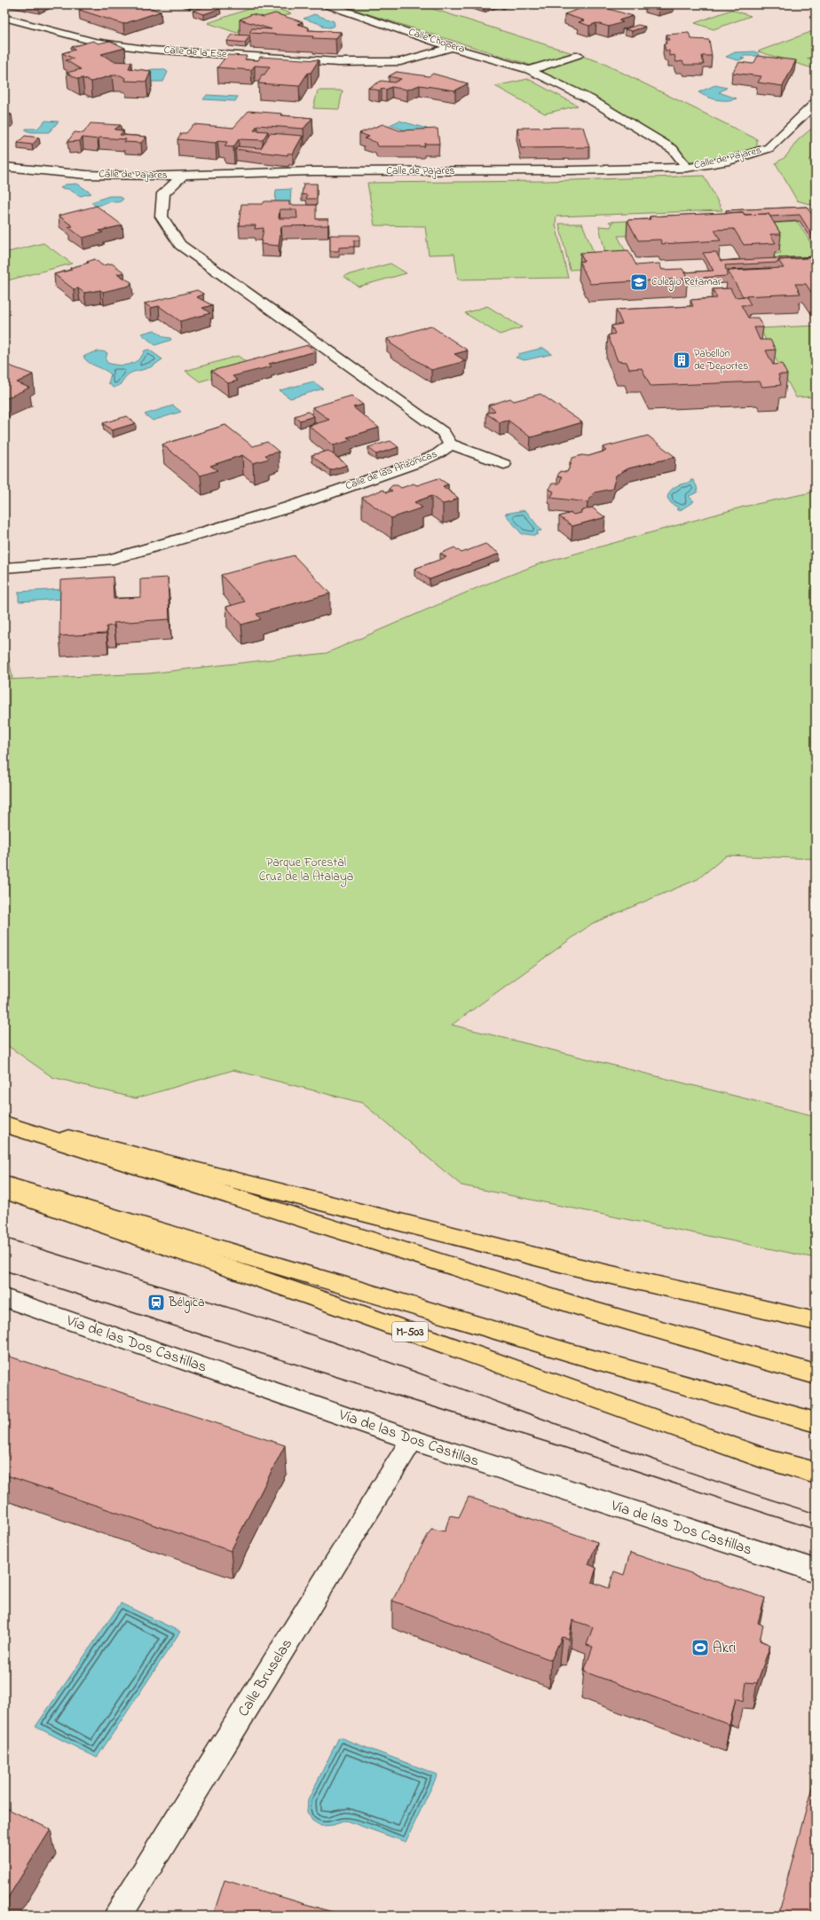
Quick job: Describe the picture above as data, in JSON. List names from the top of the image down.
{
  "streets": {
    "highway": ["M-503"],
    "street": [
      "Calle Chopera",
      "Calle de la Ese",
      "Calle de Pajares",
      "Calle de las Arizónicas",
      "Vía de las Dos Castillas",
      "Calle Bruselas"
    ]
  },
  "crossings": [
    ["Calle Chopera", "Calle de la Ese"],
    ["Calle Chopera", "Calle de Pajares"],
    ["Vía de las Dos Castillas", "Calle Bruselas"]
  ],
  "parks": ["Parque Forestal Cruz de la Atalaya"],
  "places": {
    "school or university": ["Colegio Retamar"],
    "building": ["Pabellón de Deportes"],
    "station": ["Bélgica"],
    "sports": ["Akri"]
  }
}
